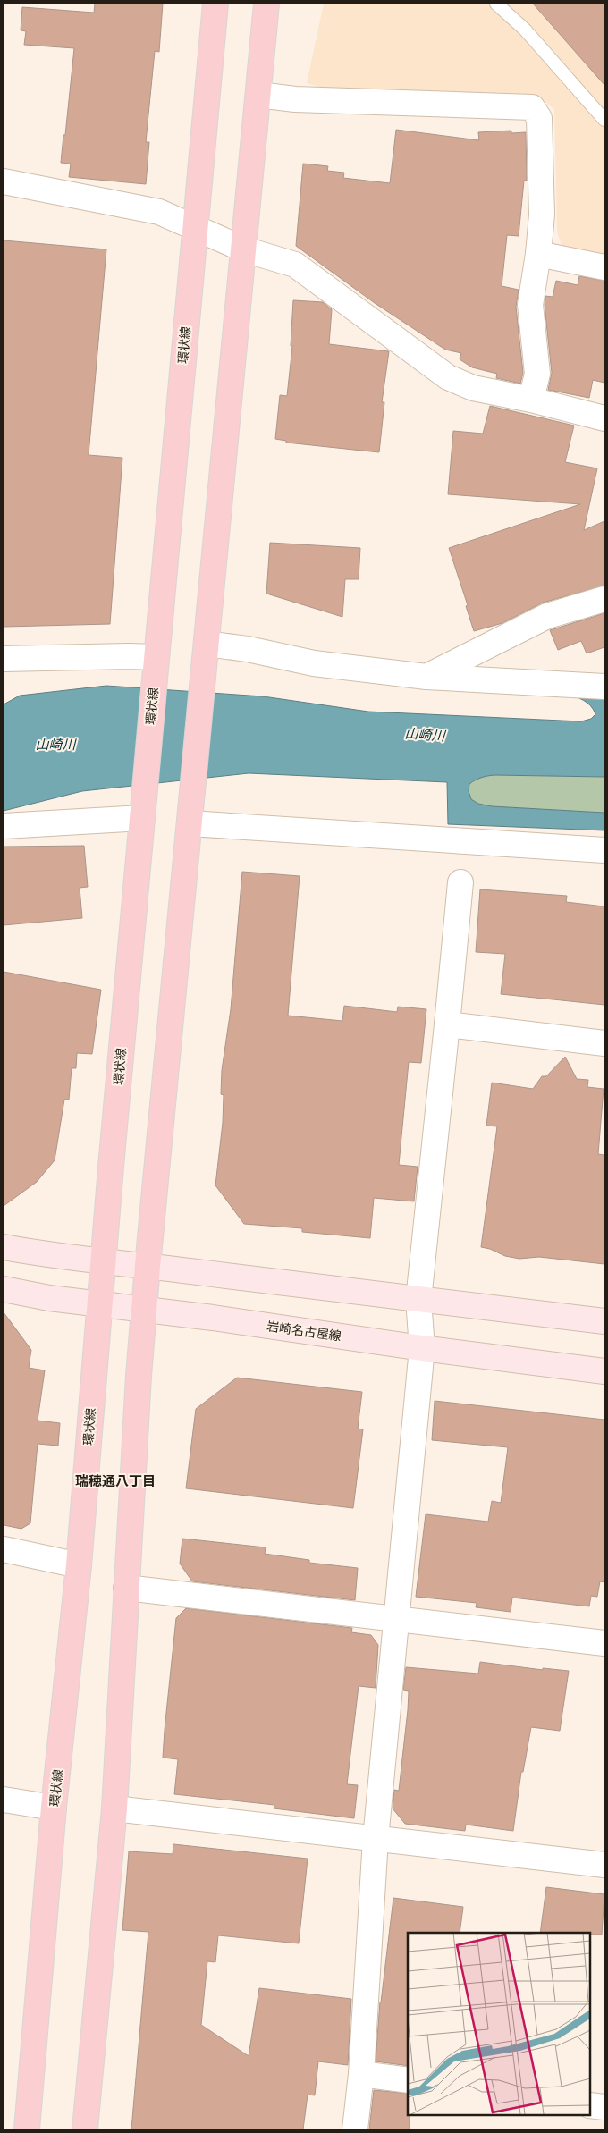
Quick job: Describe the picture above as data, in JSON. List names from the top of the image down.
{
  "streets": {
    "main road": ["環状線", "岩崎名古屋線"]
  },
  "crossings": [
    ["環状線", "岩崎名古屋線"]
  ],
  "districts": ["瑞穂通八丁目"],
  "water": ["山崎川"]
}
